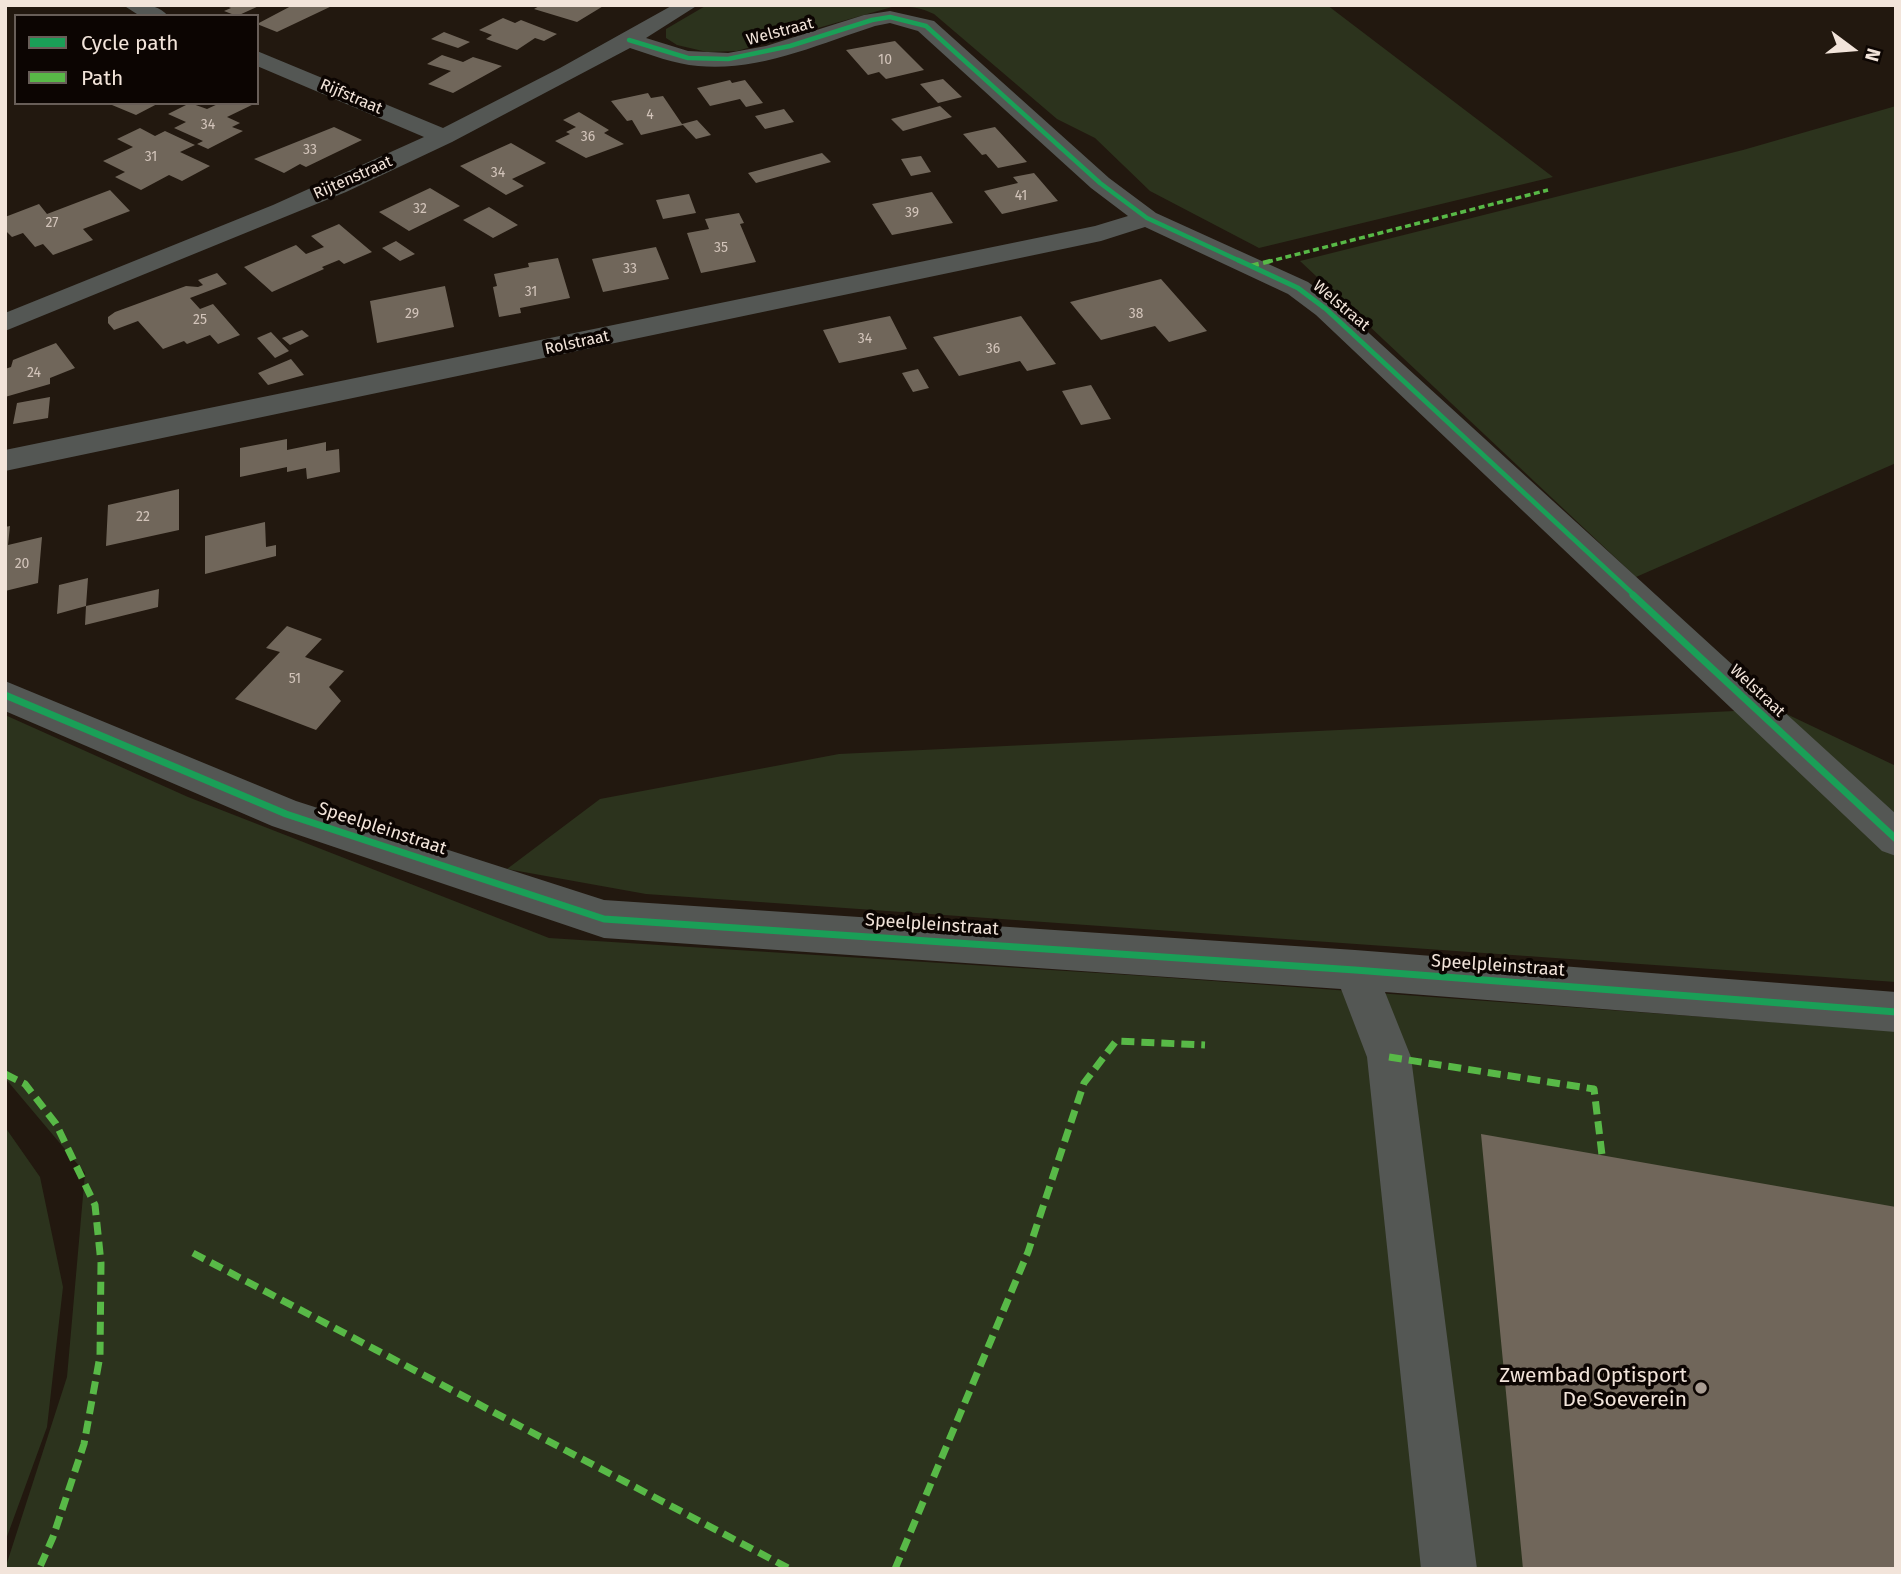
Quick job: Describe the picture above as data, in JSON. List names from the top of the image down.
{
  "streets": {
    "street": [
      "Welstraat",
      "Rijfstraat",
      "Rijtenstraat",
      "Rolstraat",
      "Speelpleinstraat"
    ]
  },
  "crossings": [
    ["Welstraat", "Rijtenstraat"],
    ["Welstraat", "Rolstraat"],
    ["Rijfstraat", "Rijtenstraat"]
  ],
  "places": ["Zwembad Optisport De Soeverein"],
  "house_numbers": [
    "10",
    "4",
    "34",
    "36",
    "33",
    "31",
    "34",
    "41",
    "32",
    "39",
    "27",
    "35",
    "33",
    "31",
    "29",
    "38",
    "25",
    "34",
    "36",
    "24",
    "22",
    "20",
    "51"
  ],
  "legend": ["Cycle path", "Path"],
  "north": "right"
}
